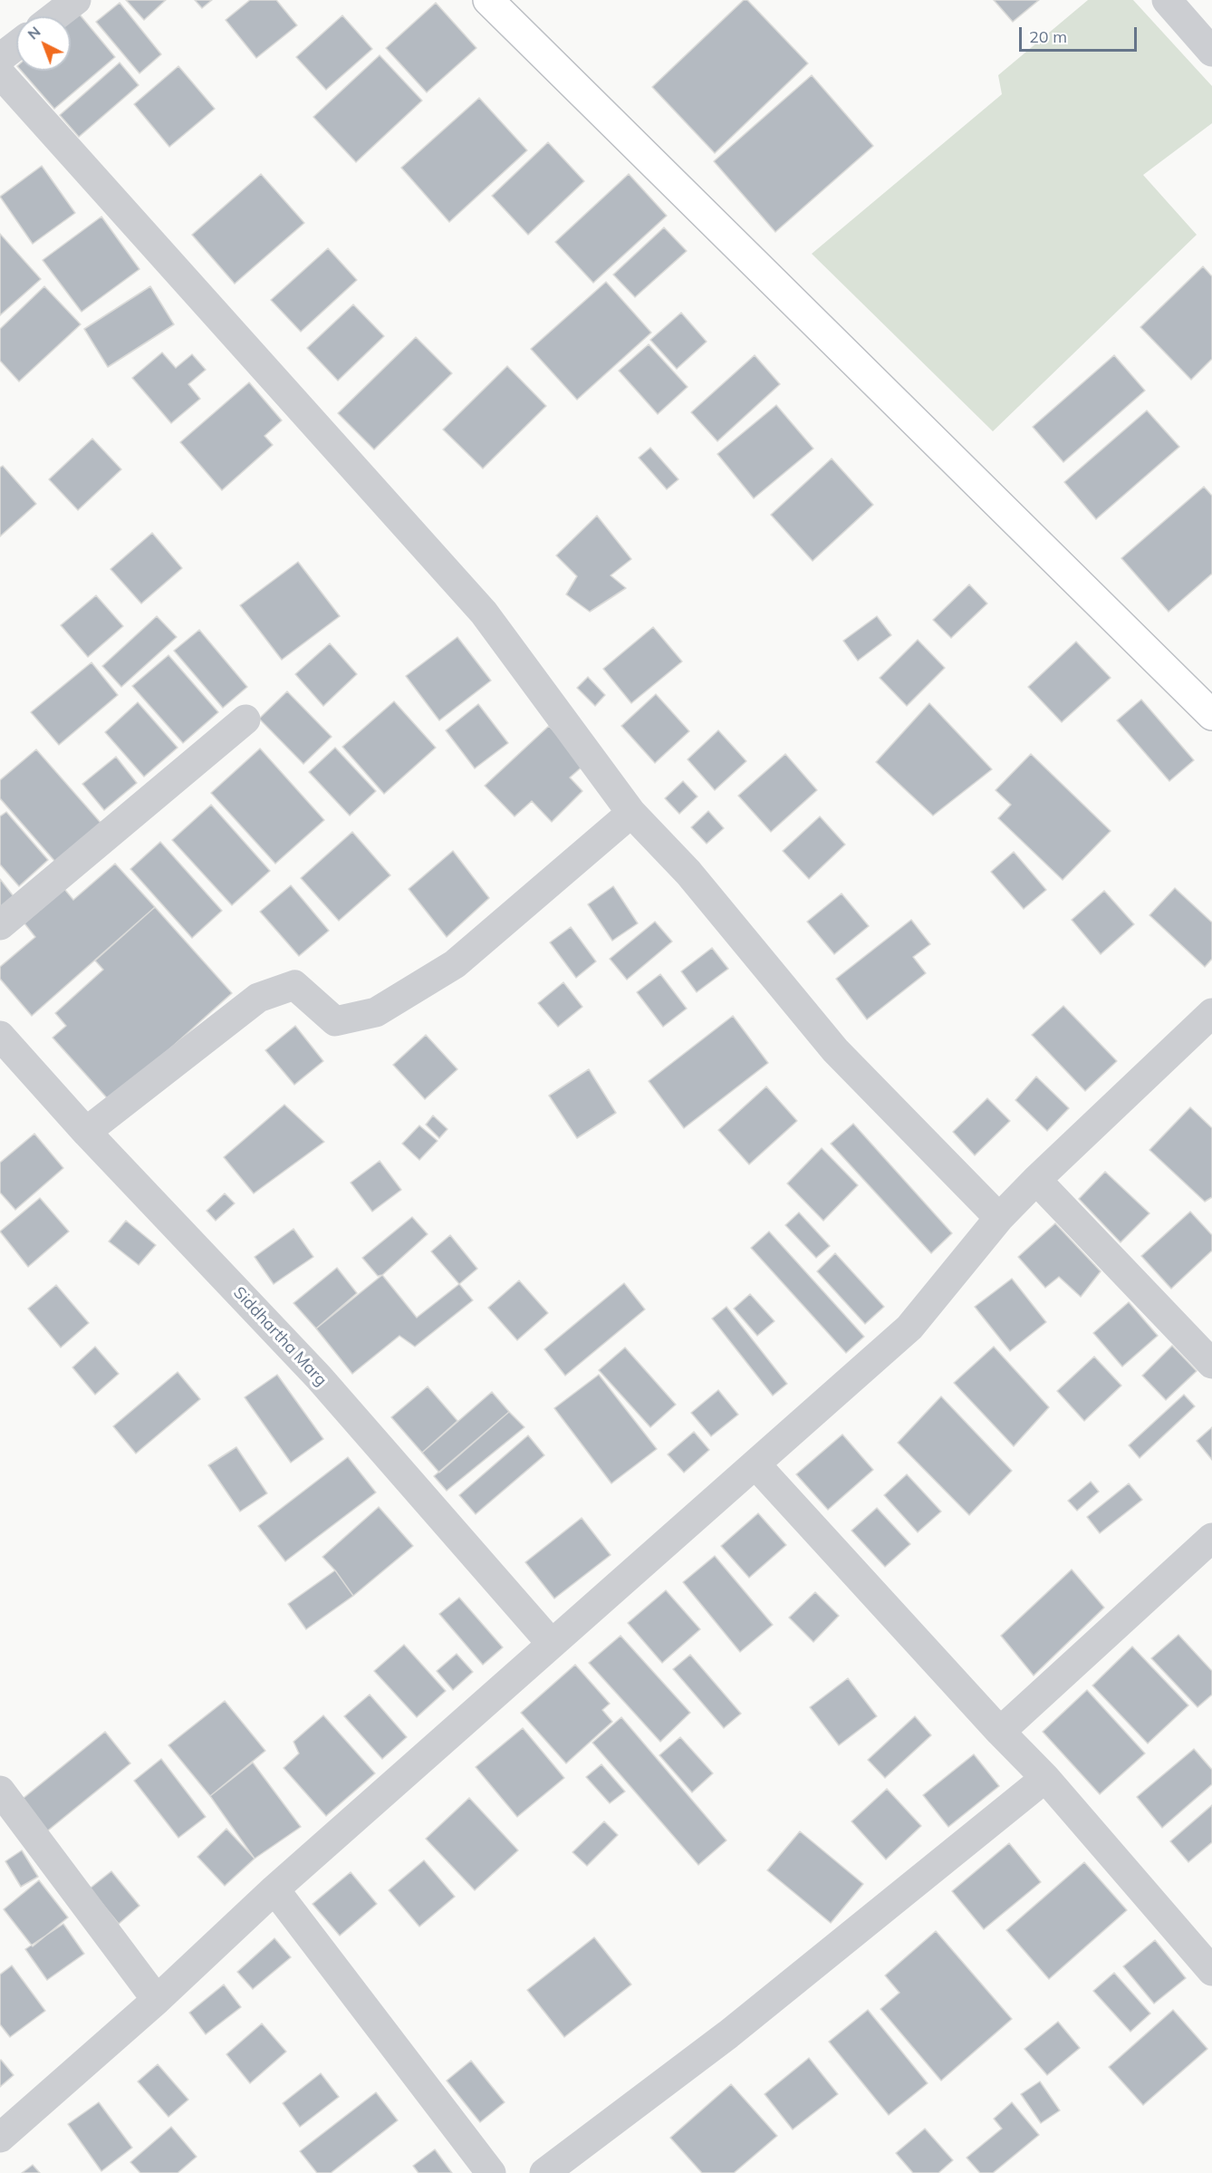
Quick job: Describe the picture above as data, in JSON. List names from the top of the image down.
{
  "streets": {
    "street": ["Siddhartha Marg"]
  },
  "scale_bar": "20 m",
  "north": "top left"
}
